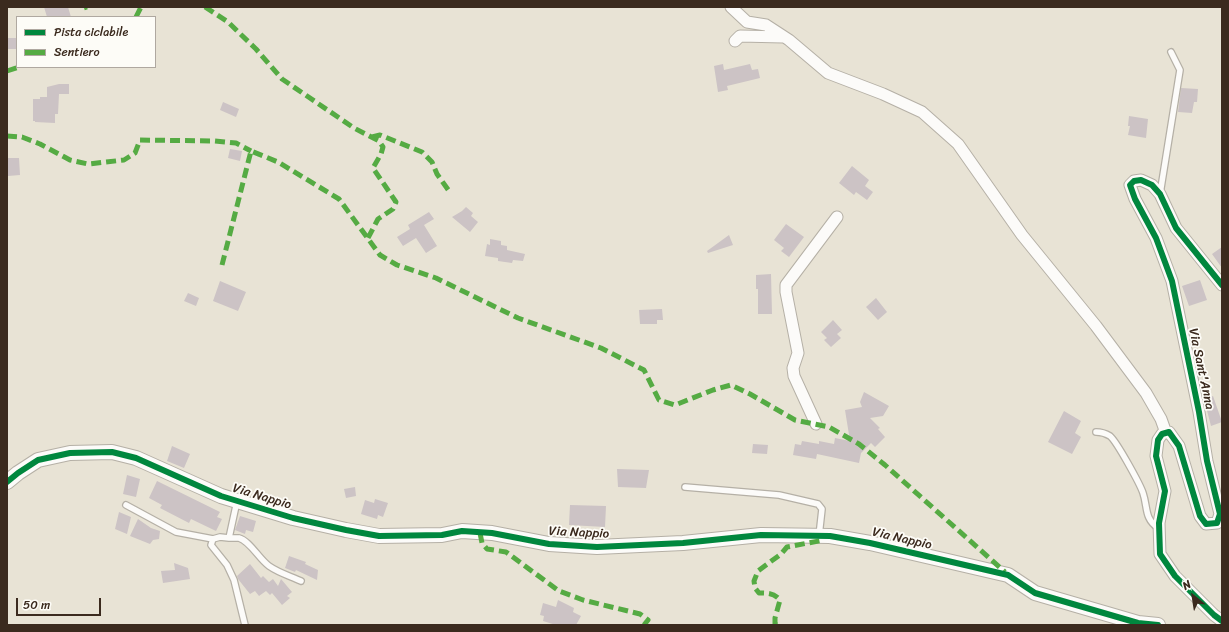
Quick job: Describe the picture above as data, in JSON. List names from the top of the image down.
{
  "streets": {
    "street": ["Via Sant'Anna", "Via Nappio"]
  },
  "legend": ["Pista ciclabile", "Sentiero"],
  "scale_bar": "50 m",
  "north": "top left"
}
